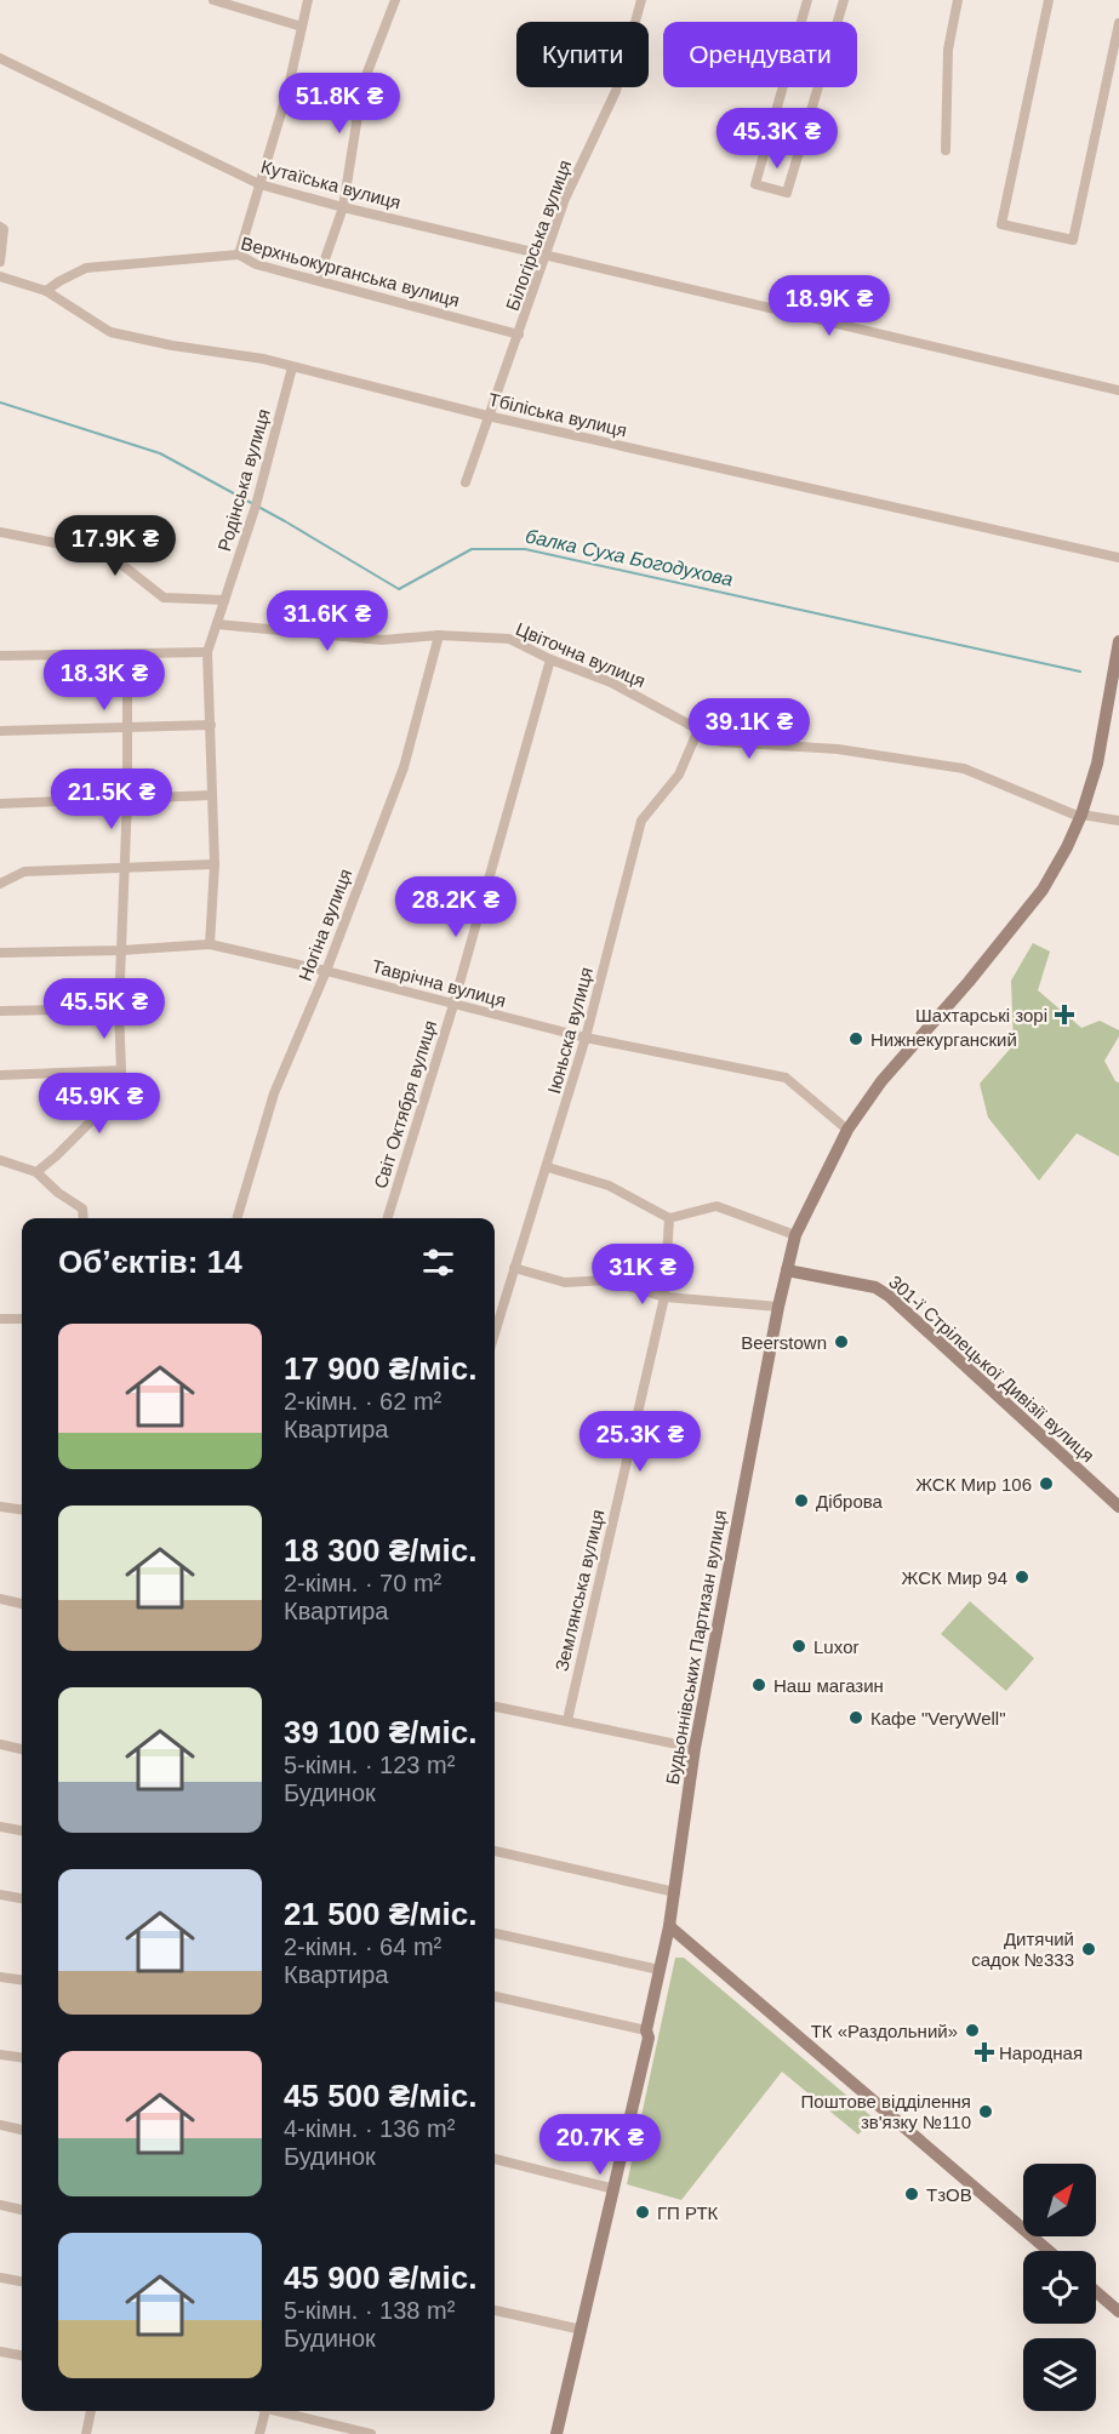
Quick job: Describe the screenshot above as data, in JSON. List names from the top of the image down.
{
  "streets": {
    "main road": ["301-ї Стрілецької Дивізії вулиця", "Будьоннівських Партизан вулиця"],
    "street": [
      "Кутаїська вулиця",
      "Білогірська вулиця",
      "Верхньокурганська вулиця",
      "Тбіліська вулиця",
      "Родінська вулиця",
      "Цвiточна вулиця",
      "Ногіна вулиця",
      "Таврічна вулиця",
      "Iюньска вулиця",
      "Світ Октября вулиця",
      "Землянська вулиця"
    ]
  },
  "crossings": [
    ["Кутаїська вулиця", "Білогірська вулиця"],
    ["Білогірська вулиця", "Верхньокурганська вулиця"],
    ["Білогірська вулиця", "Тбіліська вулиця"],
    ["Верхньокурганська вулиця", "Тбіліська вулиця"],
    ["Тбіліська вулиця", "Родінська вулиця"],
    ["Родінська вулиця", "Цвiточна вулиця"],
    ["Родінська вулиця", "Таврічна вулиця"],
    ["Цвiточна вулиця", "Ногіна вулиця"],
    ["Цвiточна вулиця", "Iюньска вулиця"],
    ["Цвiточна вулиця", "Світ Октября вулиця"],
    ["Цвiточна вулиця", "Будьоннівських Партизан вулиця"],
    ["Ногіна вулиця", "Таврічна вулиця"],
    ["Таврічна вулиця", "Iюньска вулиця"],
    ["Таврічна вулиця", "Світ Октября вулиця"],
    ["Таврічна вулиця", "Будьоннівських Партизан вулиця"],
    ["301-ї Стрілецької Дивізії вулиця", "Будьоннівських Партизан вулиця"]
  ],
  "water": ["балка Суха Богодухова"],
  "places": {
    "health": ["Шахтарські зорі", "Народная"],
    "other": [
      "Нижнекурганский",
      "Beerstown",
      "ЖСК Мир 106",
      "Діброва",
      "ЖСК Мир 94",
      "Luxor",
      "Наш магазин",
      "Кафе \"VeryWell\"",
      "Дитячий садок №333",
      "ТК «Раздольний»",
      "Поштове відділення зв'язку №110",
      "ТзОВ",
      "ГП РТК"
    ]
  },
  "north": "top right",
  "page": {
    "chip": ["Купити", "Орендувати"],
    "price": [
      "51.8K ₴",
      "45.3K ₴",
      "18.9K ₴",
      "17.9K ₴",
      "31.6K ₴",
      "18.3K ₴",
      "39.1K ₴",
      "21.5K ₴",
      "28.2K ₴",
      "45.5K ₴",
      "45.9K ₴",
      "31K ₴",
      "25.3K ₴",
      "20.7K ₴"
    ],
    "heading": "Об’єктів: 14",
    "list": [
      {
        "name": "17 900 ₴/міс.",
        "note": "2-кімн. · 62 m² · Квартира"
      },
      {
        "name": "18 300 ₴/міс.",
        "note": "2-кімн. · 70 m² · Квартира"
      },
      {
        "name": "39 100 ₴/міс.",
        "note": "5-кімн. · 123 m² · Будинок"
      },
      {
        "name": "21 500 ₴/міс.",
        "note": "2-кімн. · 64 m² · Квартира"
      },
      {
        "name": "45 500 ₴/міс.",
        "note": "4-кімн. · 136 m² · Будинок"
      },
      {
        "name": "45 900 ₴/міс.",
        "note": "5-кімн. · 138 m² · Будинок"
      }
    ]
  }
}
